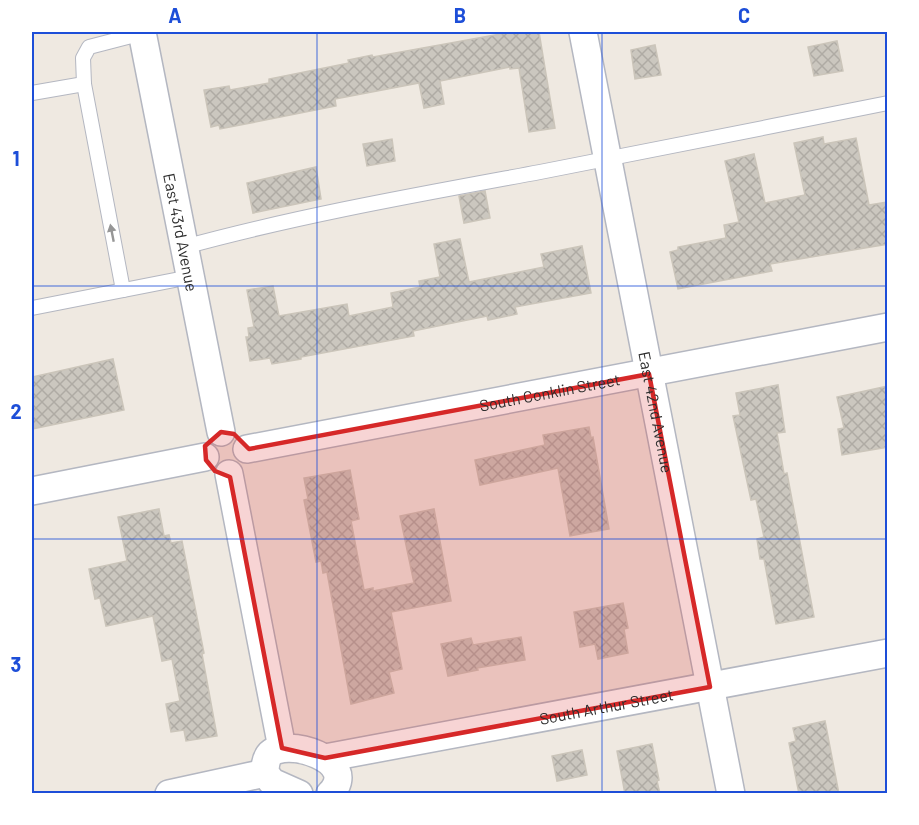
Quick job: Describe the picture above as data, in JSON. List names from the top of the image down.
{
  "streets": {
    "street": [
      "East 43rd Avenue",
      "South Conklin Street",
      "East 42nd Avenue",
      "South Arthur Street"
    ]
  },
  "crossings": [
    ["East 43rd Avenue", "South Conklin Street"],
    ["South Conklin Street", "East 42nd Avenue"],
    ["East 42nd Avenue", "South Arthur Street"]
  ],
  "grid": {
    "columns": ["A", "B", "C"],
    "rows": ["1", "2", "3"]
  }
}
